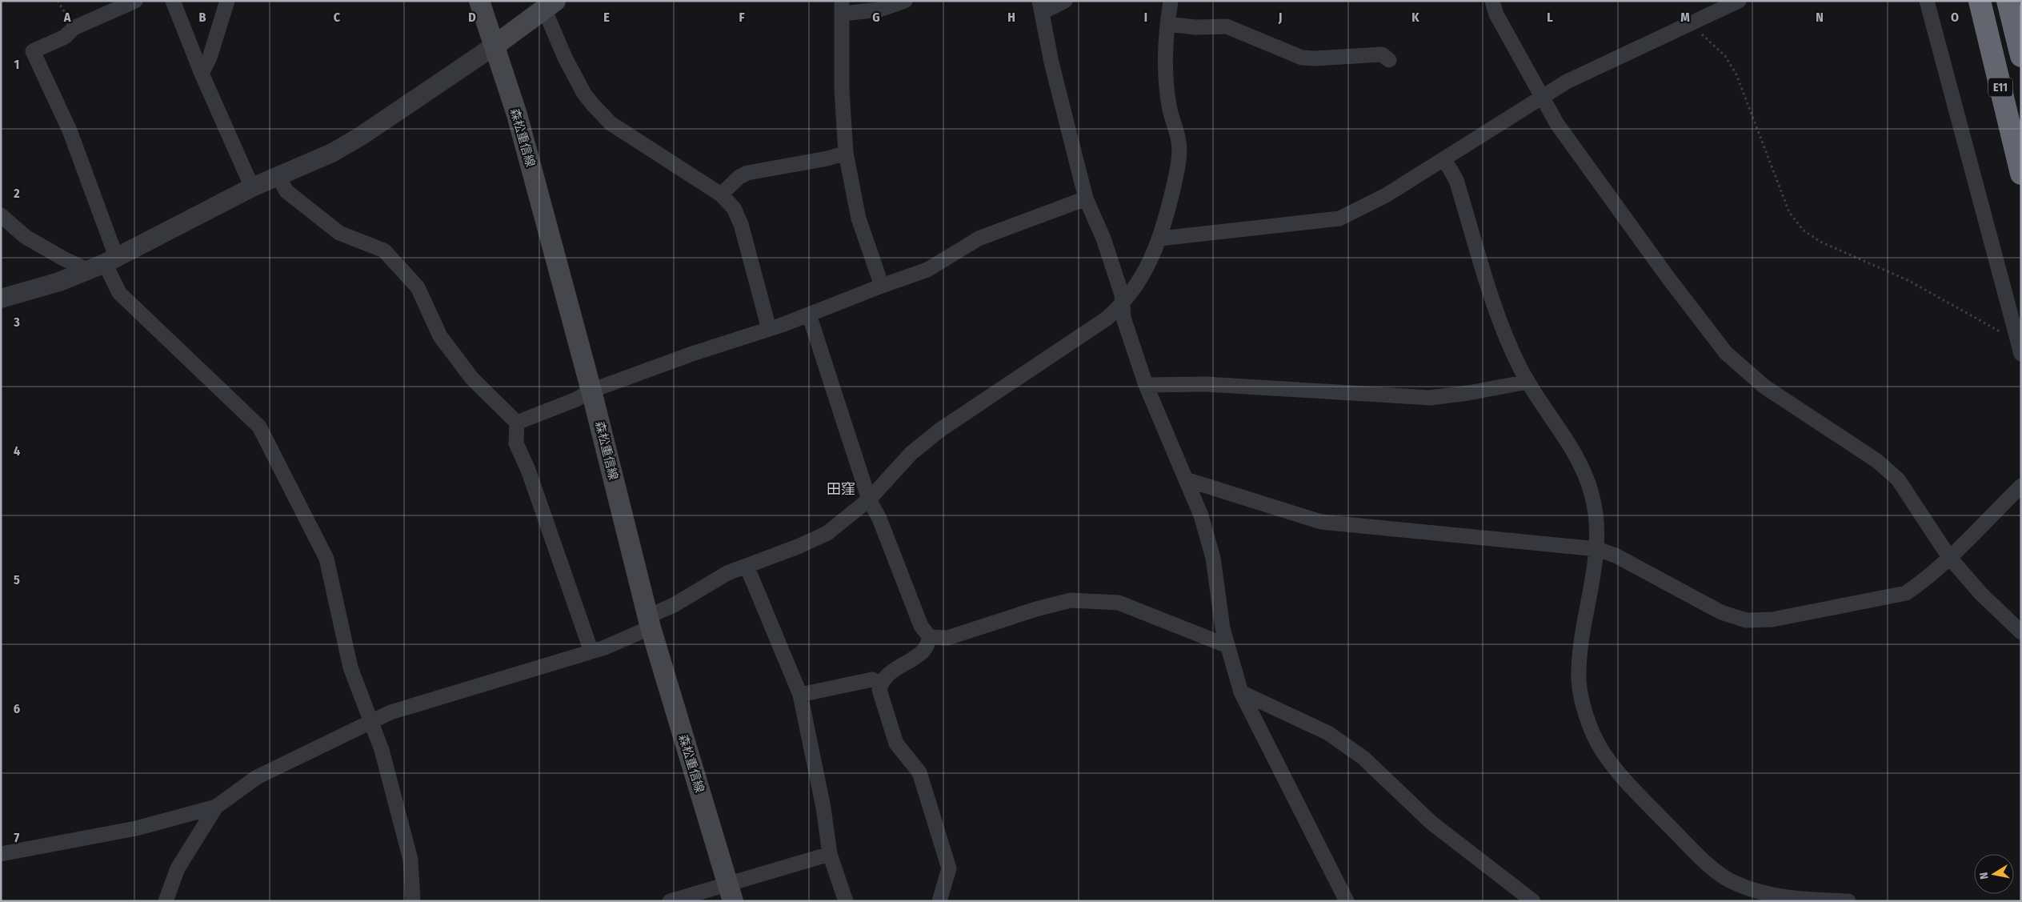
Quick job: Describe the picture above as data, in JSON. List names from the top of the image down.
{
  "streets": {
    "highway": ["E11"],
    "main road": ["森松重信線"]
  },
  "districts": ["田窪"],
  "north": "left",
  "grid": {
    "columns": [
      "A",
      "B",
      "C",
      "D",
      "E",
      "F",
      "G",
      "H",
      "I",
      "J",
      "K",
      "L",
      "M",
      "N",
      "O"
    ],
    "rows": [
      "1",
      "2",
      "3",
      "4",
      "5",
      "6",
      "7"
    ]
  }
}
